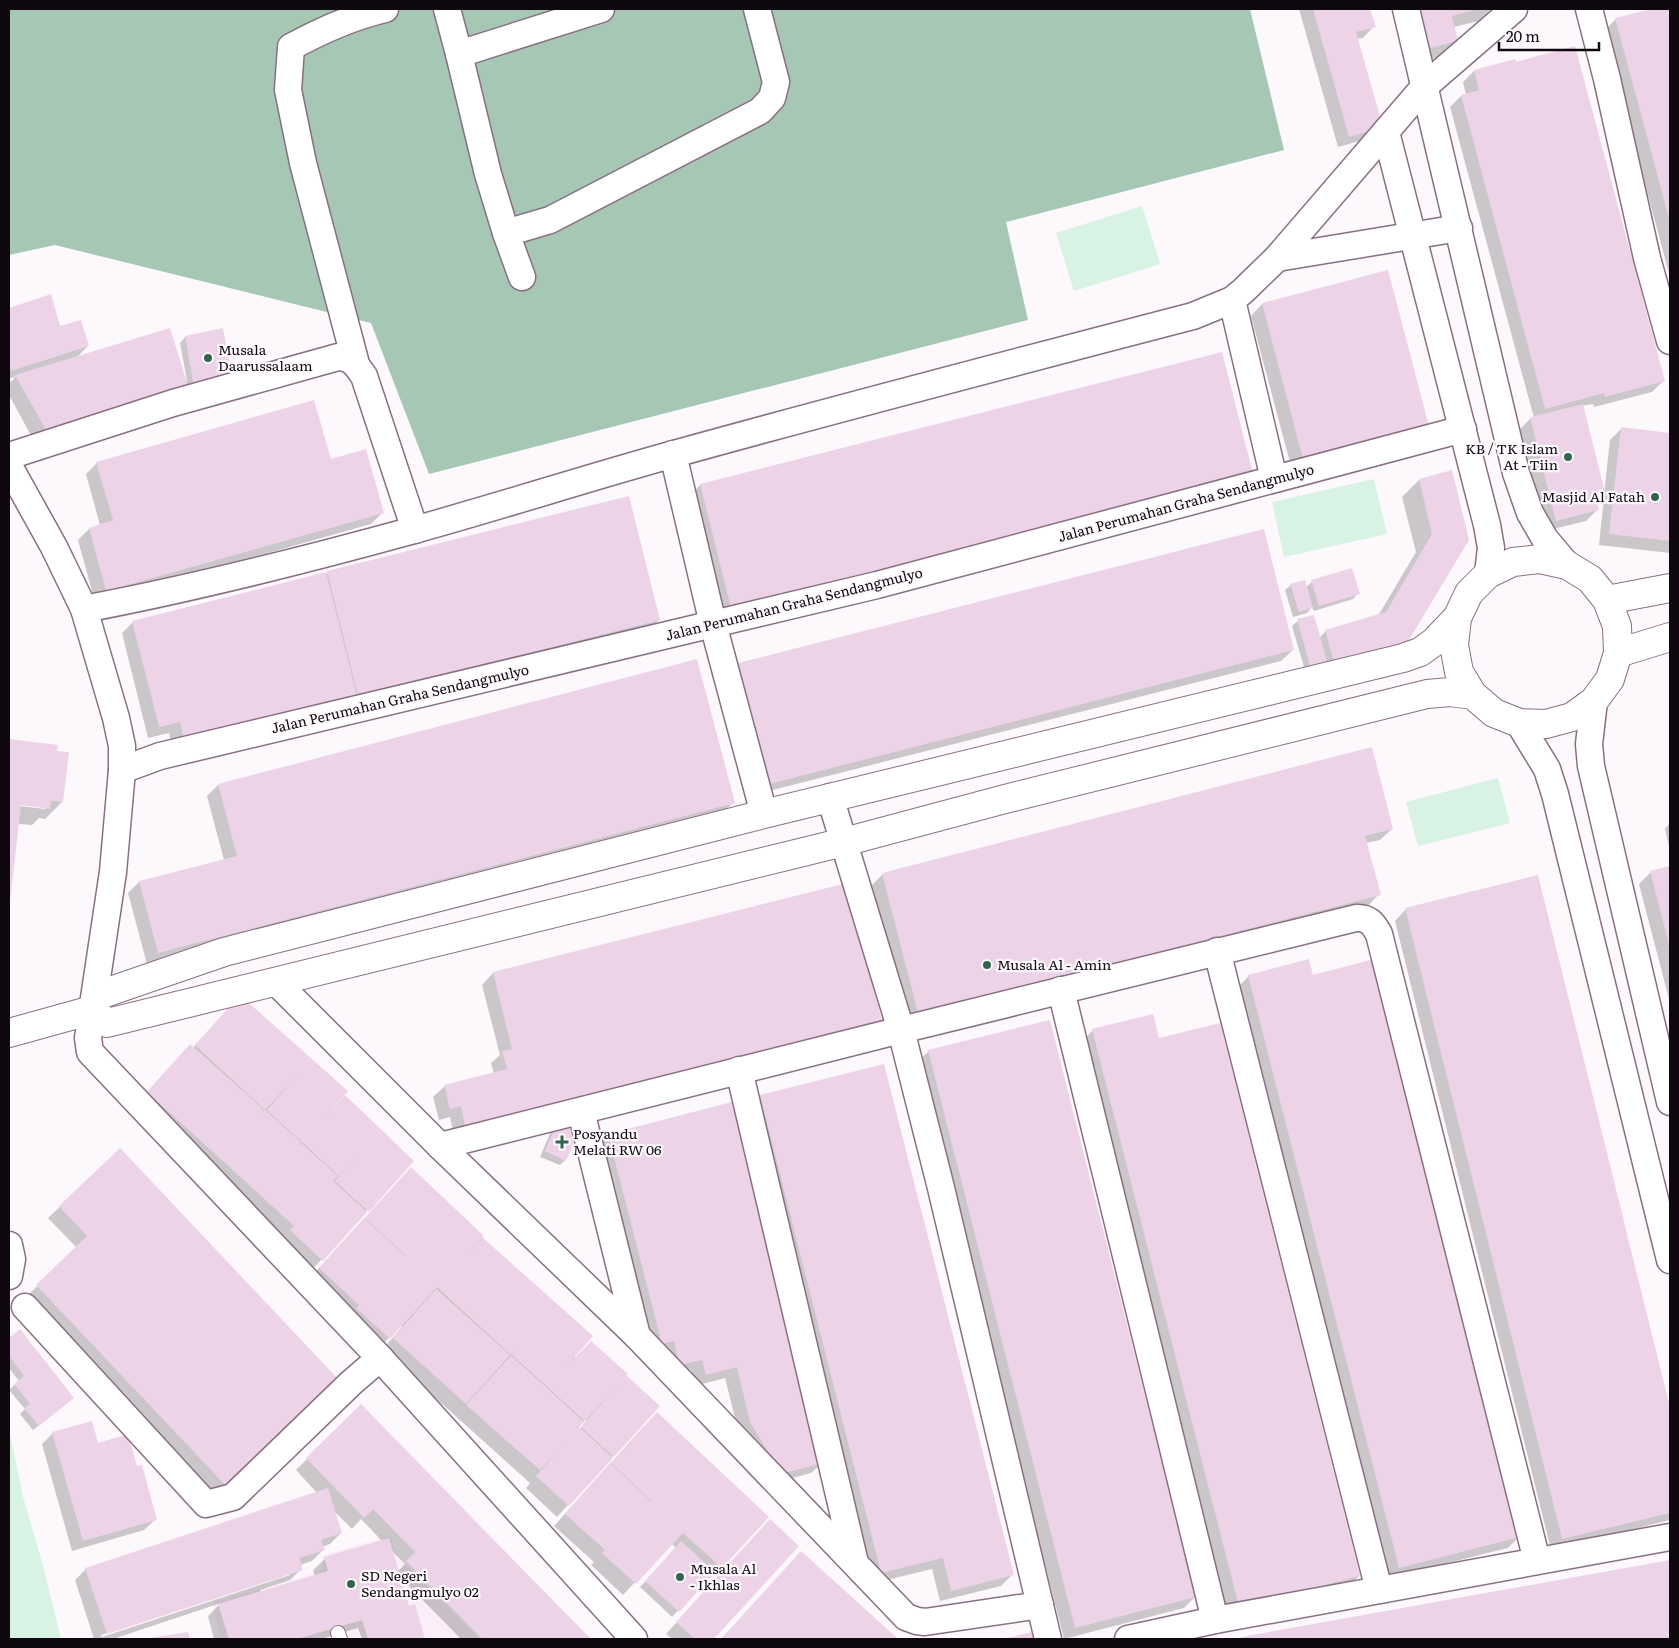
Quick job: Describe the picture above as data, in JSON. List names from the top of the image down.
{
  "streets": {
    "street": ["Jalan Perumahan Graha Sendangmulyo"]
  },
  "places": {
    "other": [
      "Musala Daarussalaam",
      "KB / TK Islam At - Tiin",
      "Masjid Al Fatah",
      "Musala Al - Amin",
      "Musala Al - Ikhlas",
      "SD Negeri Sendangmulyo 02"
    ],
    "health": ["Posyandu Melati RW 06"]
  },
  "scale_bar": "20 m"
}
